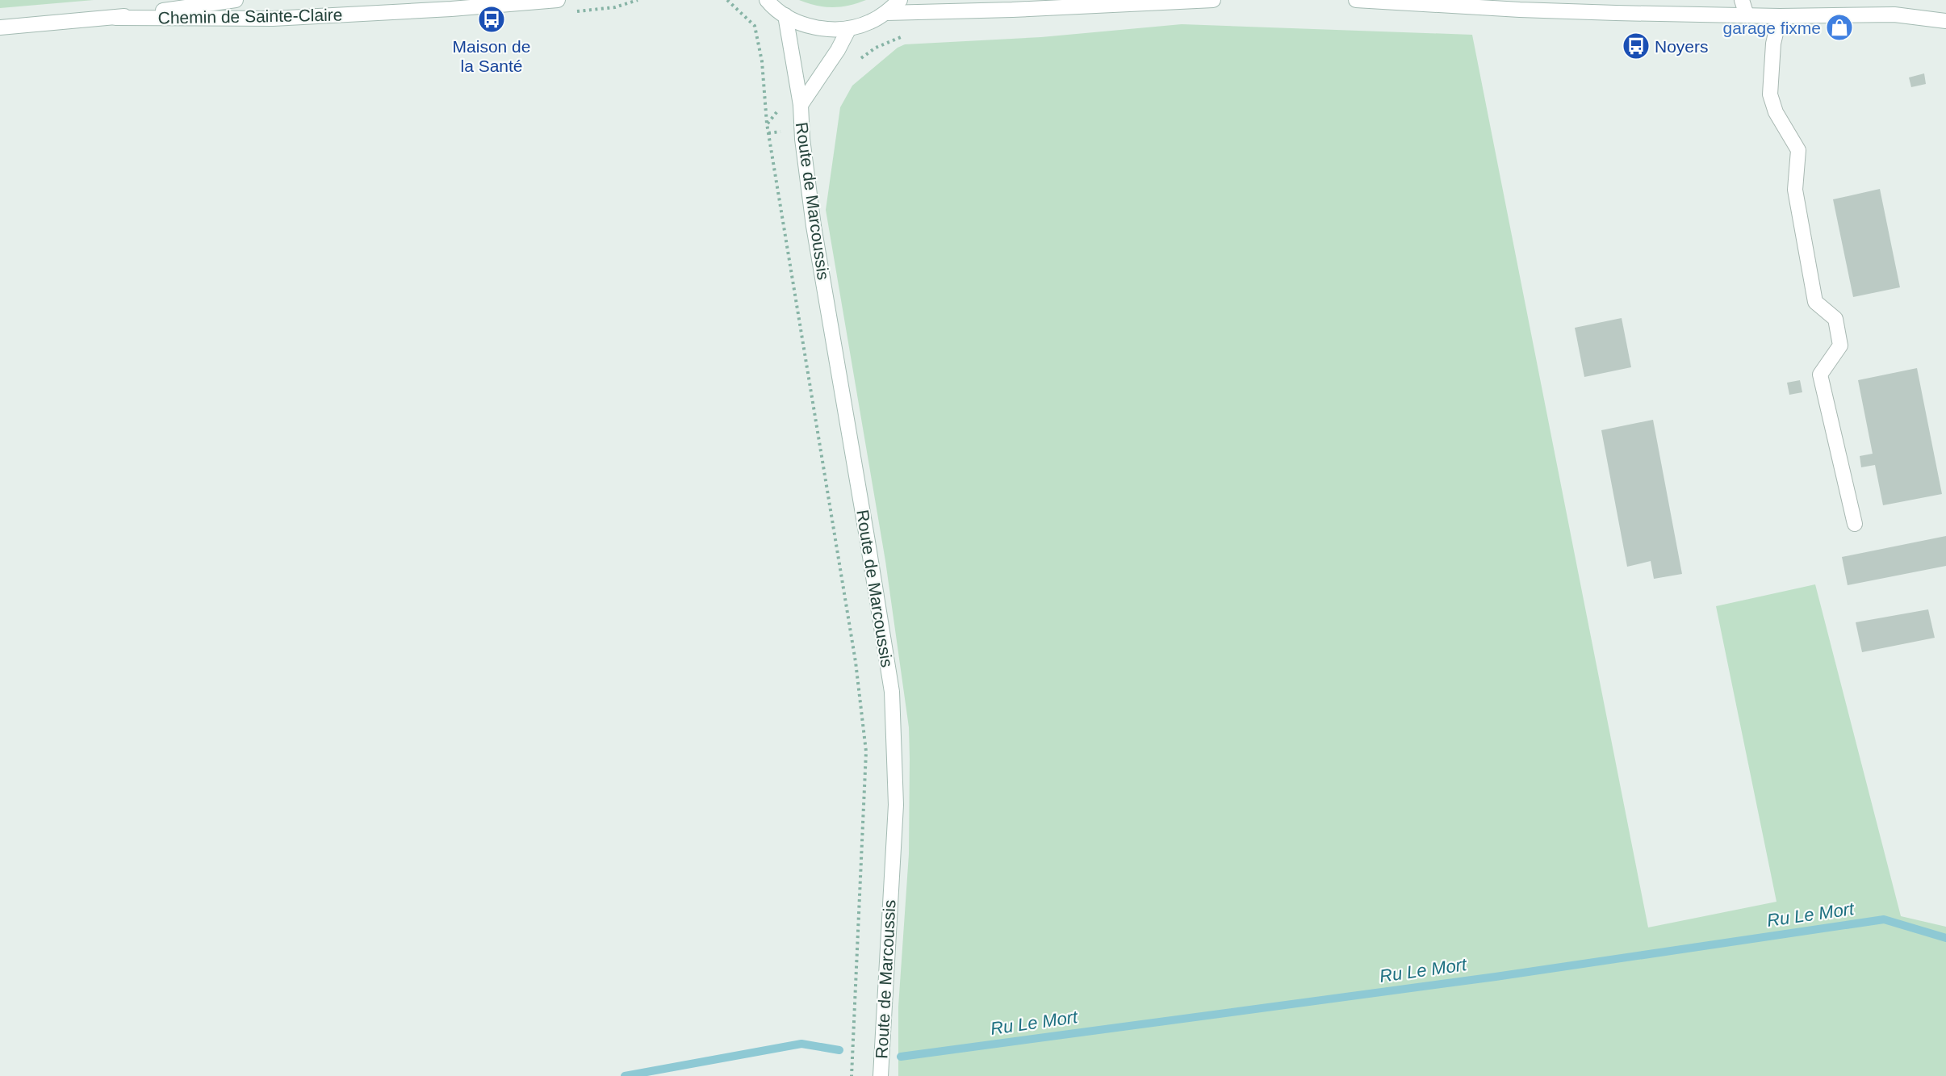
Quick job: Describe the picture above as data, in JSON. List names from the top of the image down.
{
  "streets": {
    "main road": ["Chemin de Sainte-Claire", "Route de Marcoussis"]
  },
  "water": ["Ru Le Mort"],
  "places": {
    "bus stop": ["Maison de la Santé", "Noyers"],
    "shop": ["garage fixme"]
  }
}
